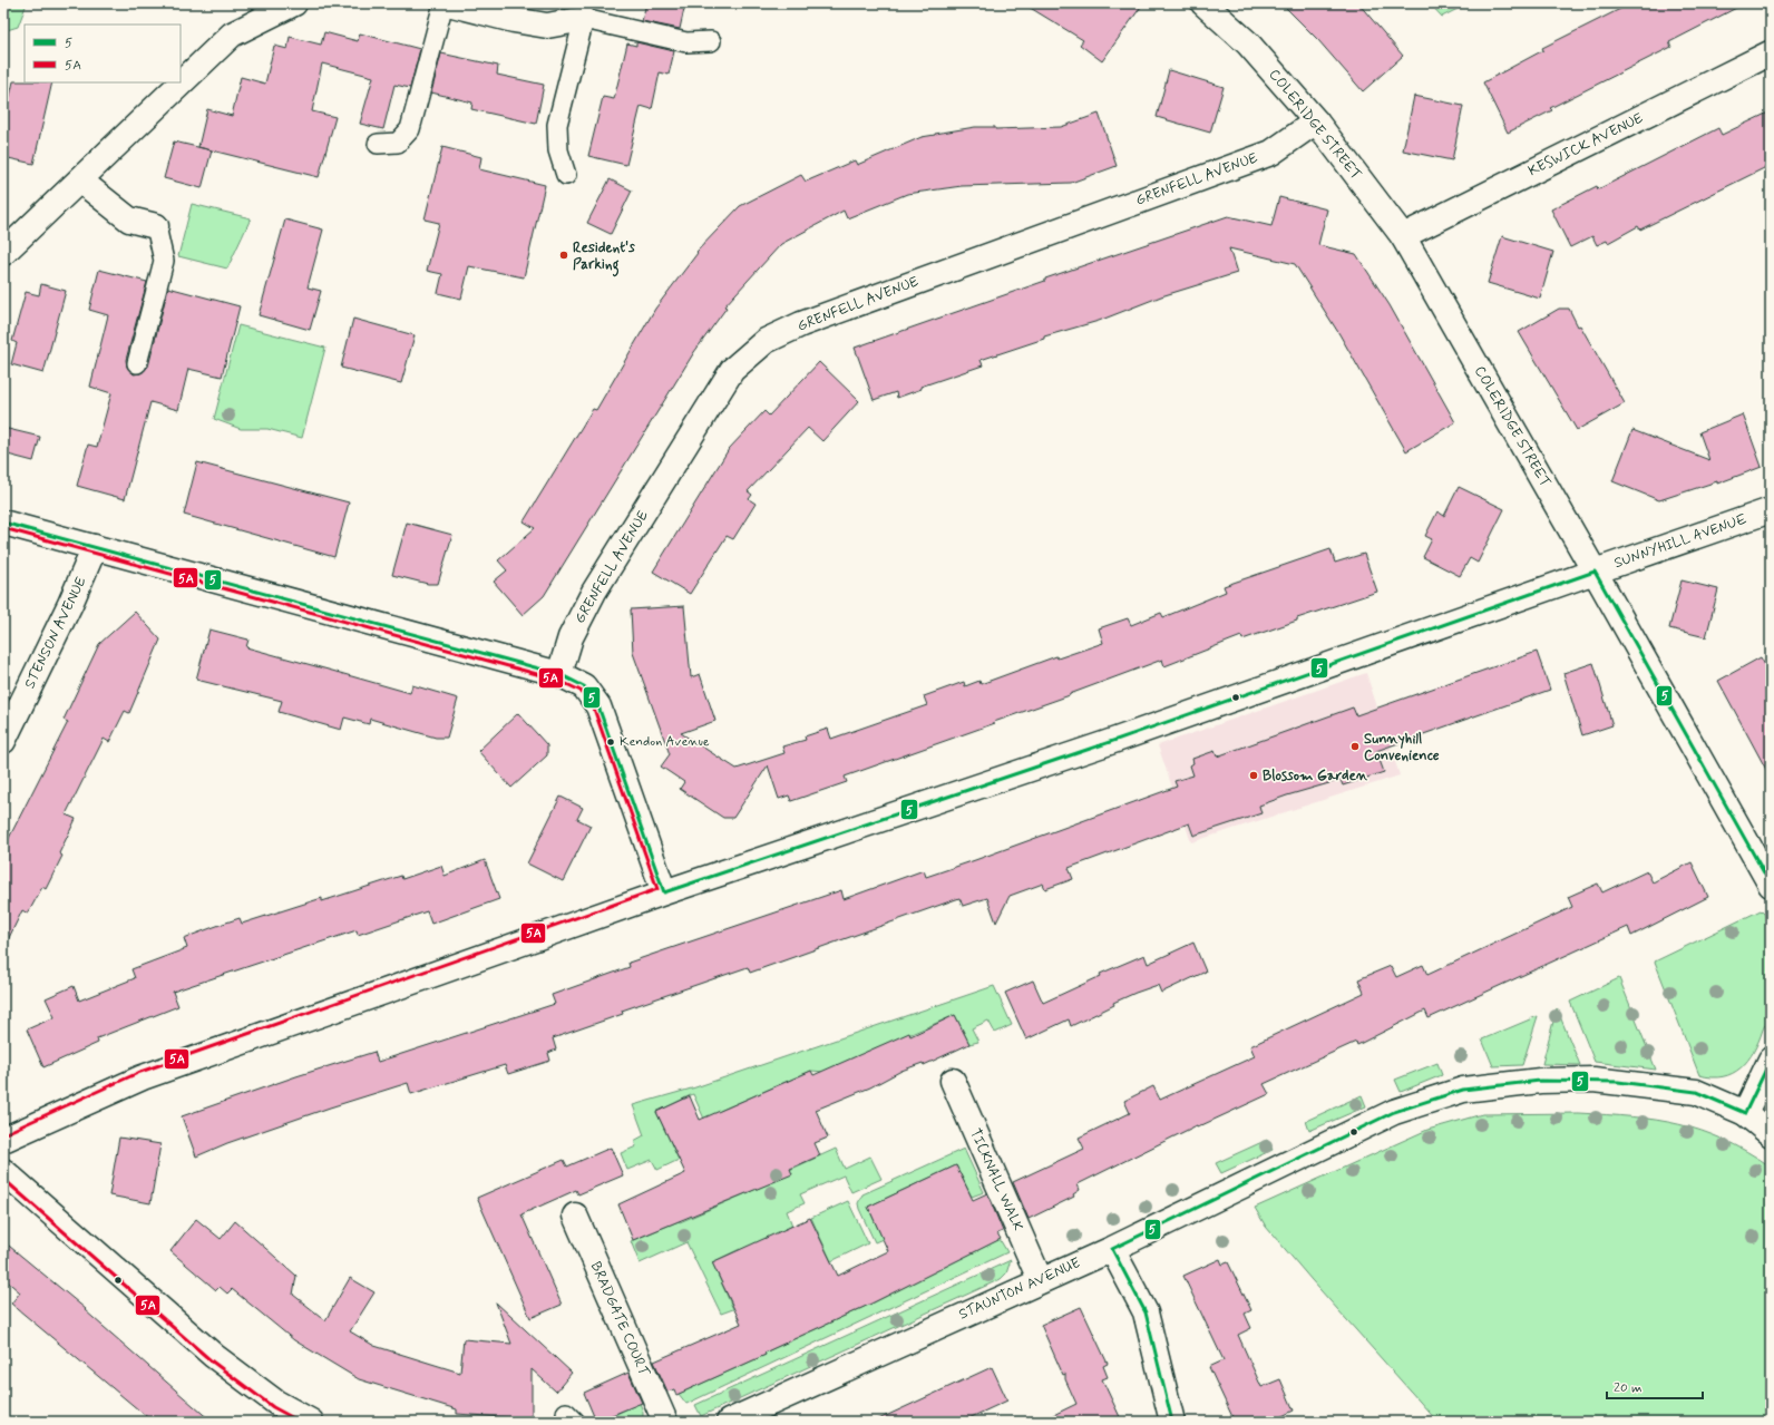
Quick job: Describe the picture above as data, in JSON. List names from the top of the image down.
{
  "streets": {
    "street": [
      "COLERIDGE STREET",
      "KESWICK AVENUE",
      "GRENFELL AVENUE",
      "SUNNYHILL AVENUE",
      "STENSON AVENUE",
      "TICKNALL WALK",
      "STAUNTON AVENUE",
      "BRADGATE COURT"
    ]
  },
  "crossings": [
    ["COLERIDGE STREET", "KESWICK AVENUE"],
    ["COLERIDGE STREET", "GRENFELL AVENUE"],
    ["COLERIDGE STREET", "SUNNYHILL AVENUE"],
    ["TICKNALL WALK", "STAUNTON AVENUE"]
  ],
  "places": [
    "Resident's Parking",
    "Kendon Avenue",
    "Sunnyhill Convenience",
    "Blossom Garden"
  ],
  "lines": ["transit line 5", "transit line 5A"],
  "legend": ["5", "5A"],
  "scale_bar": "20 m"
}
